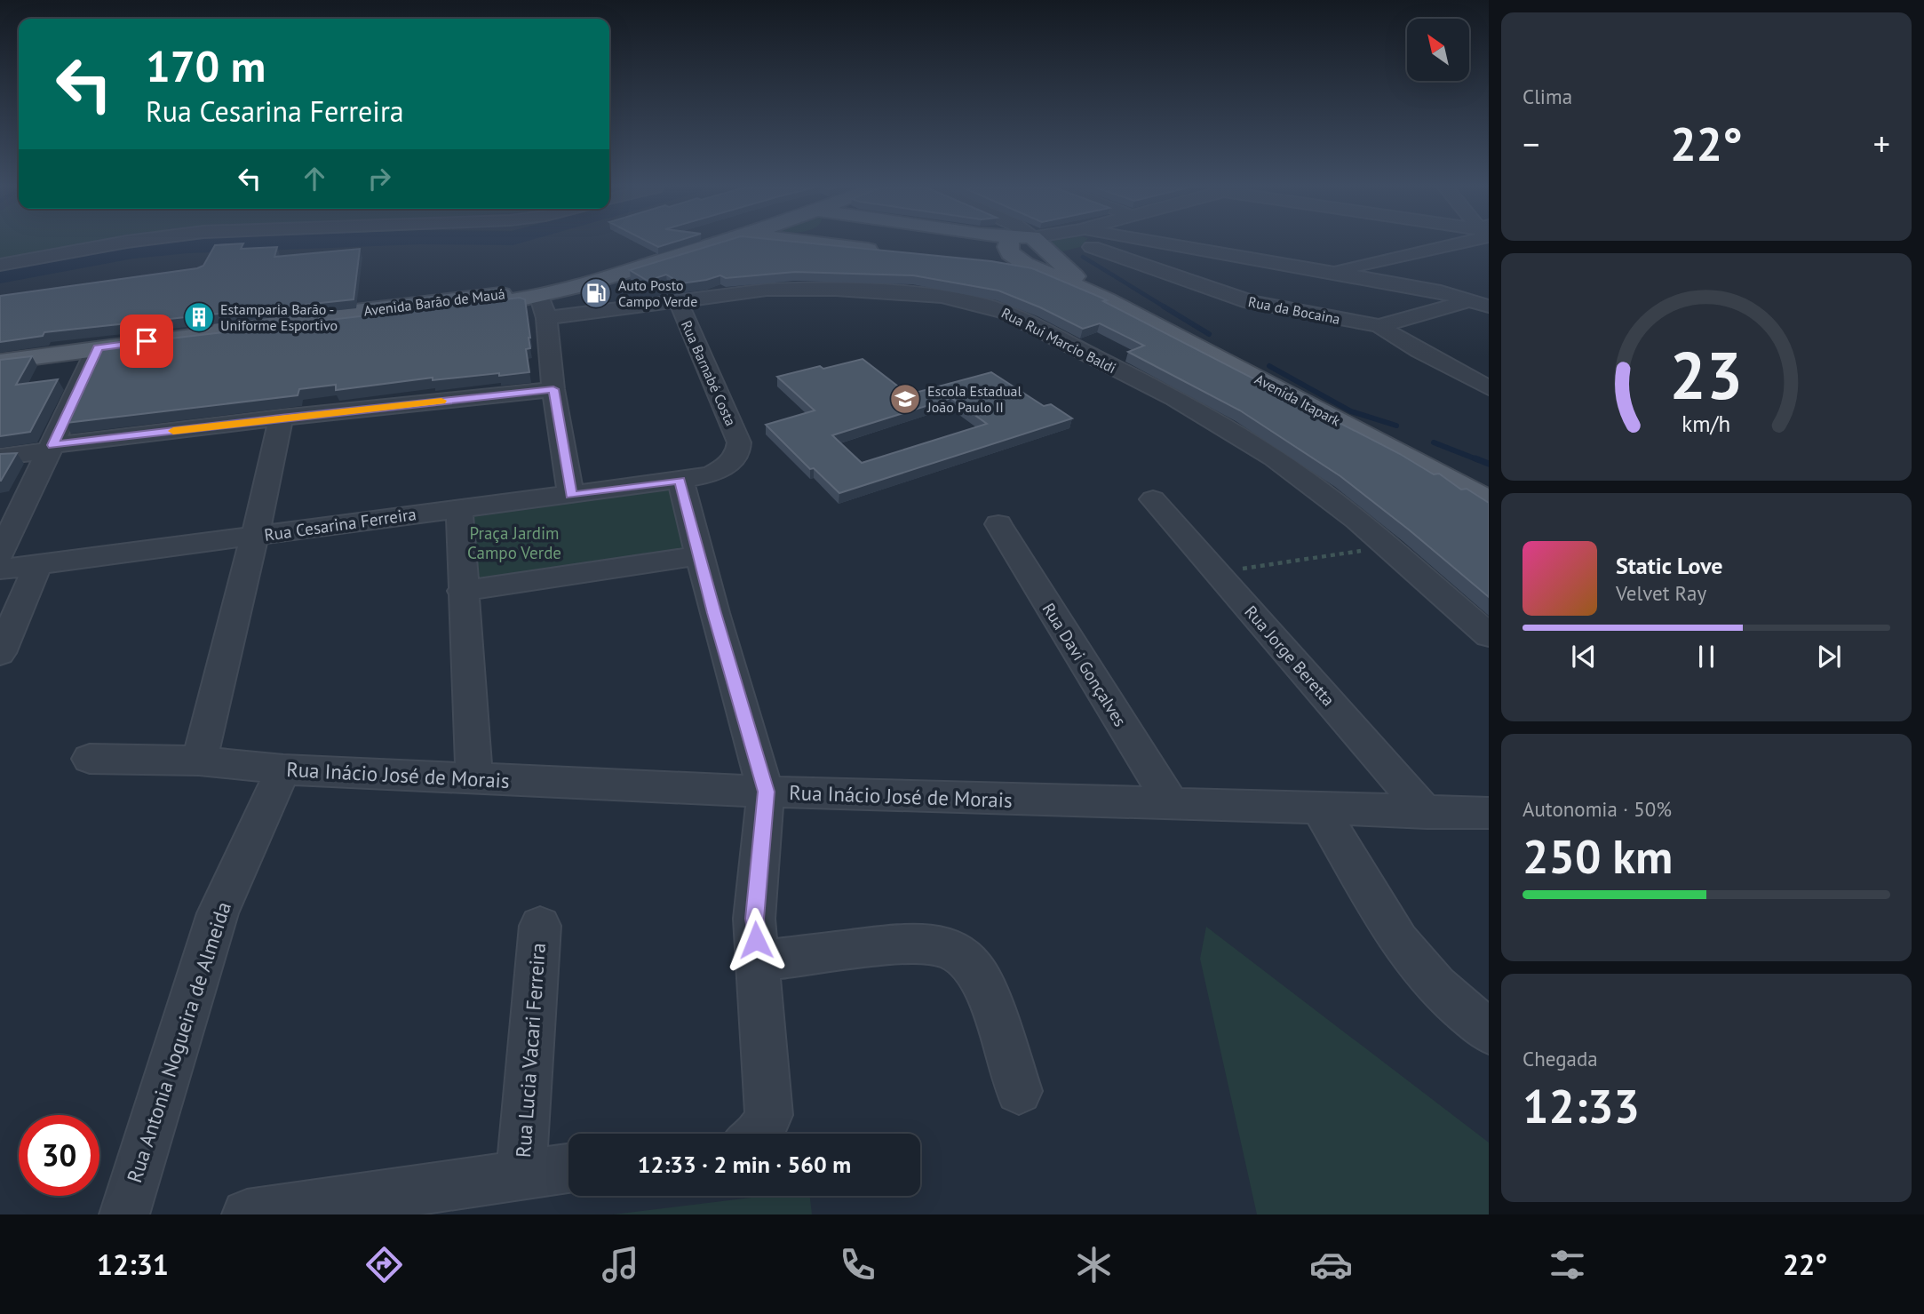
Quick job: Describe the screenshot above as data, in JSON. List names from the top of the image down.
{
  "streets": {
    "main road": ["Avenida Barão de Mauá", "Avenida Itapark"],
    "street": [
      "Rua da Bocaina",
      "Rua Rui Marcio Baldi",
      "Rua Barnabé Costa",
      "Rua Cesarina Ferreira",
      "Rua Jorge Beretta",
      "Rua Davi Gonçalves",
      "Rua Inácio José de Morais",
      "Rua Antonia Nogueira de Almeida",
      "Rua Lucia Vacari Ferreira"
    ]
  },
  "crossings": [
    ["Rua Rui Marcio Baldi", "Rua Barnabé Costa"],
    ["Rua Barnabé Costa", "Rua Cesarina Ferreira"],
    ["Rua Jorge Beretta", "Rua Inácio José de Morais"],
    ["Rua Davi Gonçalves", "Rua Inácio José de Morais"],
    ["Rua Inácio José de Morais", "Rua Antonia Nogueira de Almeida"]
  ],
  "parks": ["Praça Jardim Campo Verde"],
  "places": {
    "fuel station": ["Auto Posto Campo Verde"],
    "building": ["Estamparia Barão - Uniforme Esportivo"],
    "school or university": ["Escola Estadual João Paulo II"]
  },
  "north": "top left",
  "page": {
    "tile": [
      "Clima",
      ["Autonomia · 50%", "250 km"],
      ["Chegada", "12:33"]
    ],
    "turn": ["170 m", "Rua Cesarina Ferreira"],
    "heat": ["−", "22°", "+"],
    "song": ["Static Love", "Velvet Ray"],
    "limit": "30",
    "trip": "12:33 · 2 min · 560 m",
    "tabs": ["12:31", "22°"],
    "gauge": ["23", "km/h"]
  }
}
